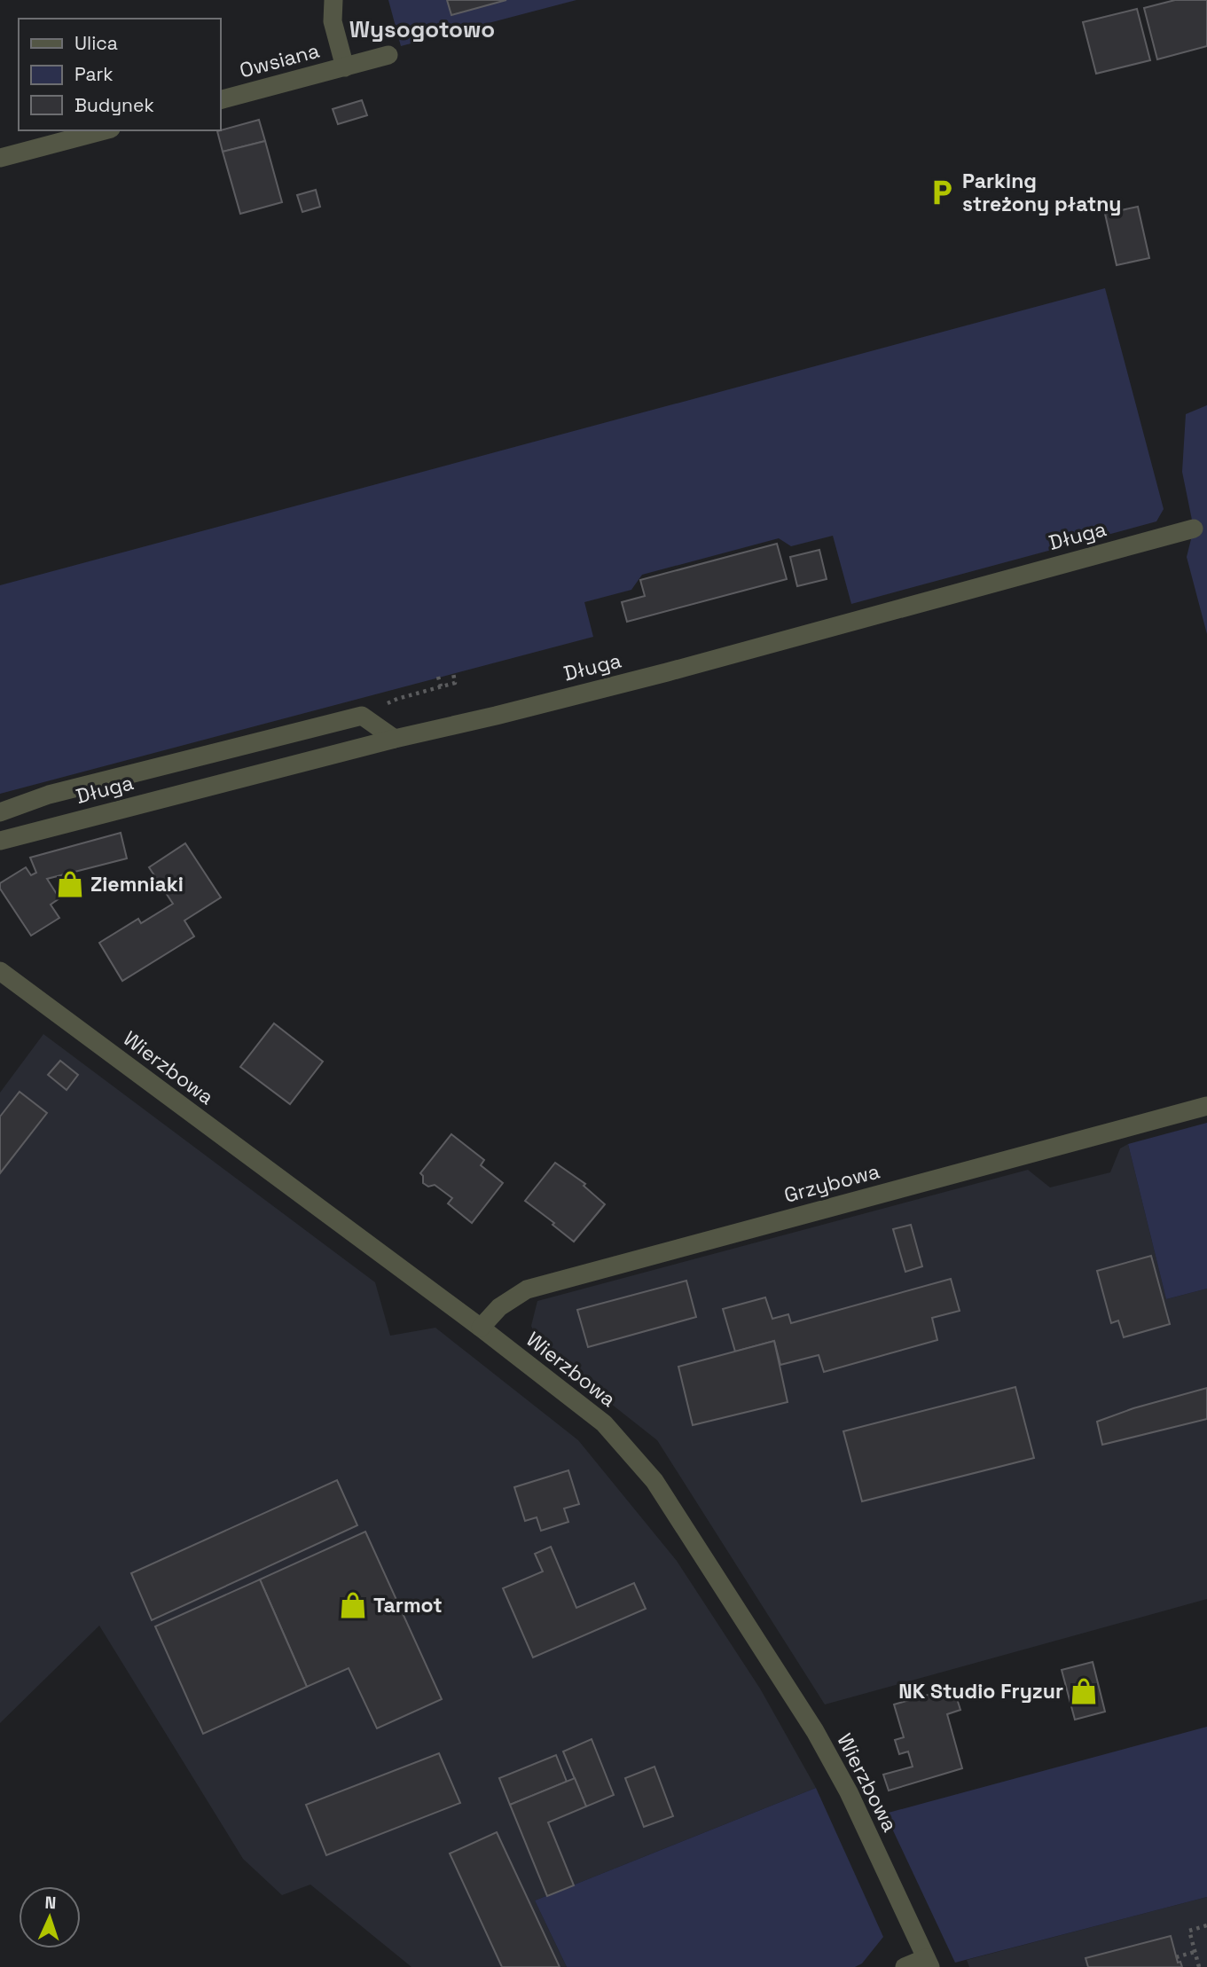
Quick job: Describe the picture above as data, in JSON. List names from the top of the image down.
{
  "streets": {
    "street": [
      "Owsiana",
      "Długa",
      "Wierzbowa",
      "Grzybowa"
    ]
  },
  "crossings": [
    ["Wierzbowa", "Grzybowa"]
  ],
  "districts": ["Wysogotowo"],
  "places": {
    "parking": ["Parking streżony płatny"],
    "shop": ["Ziemniaki", "Tarmot", "NK Studio Fryzur"]
  },
  "legend": ["Ulica", "Park", "Budynek"],
  "north": "top"
}
